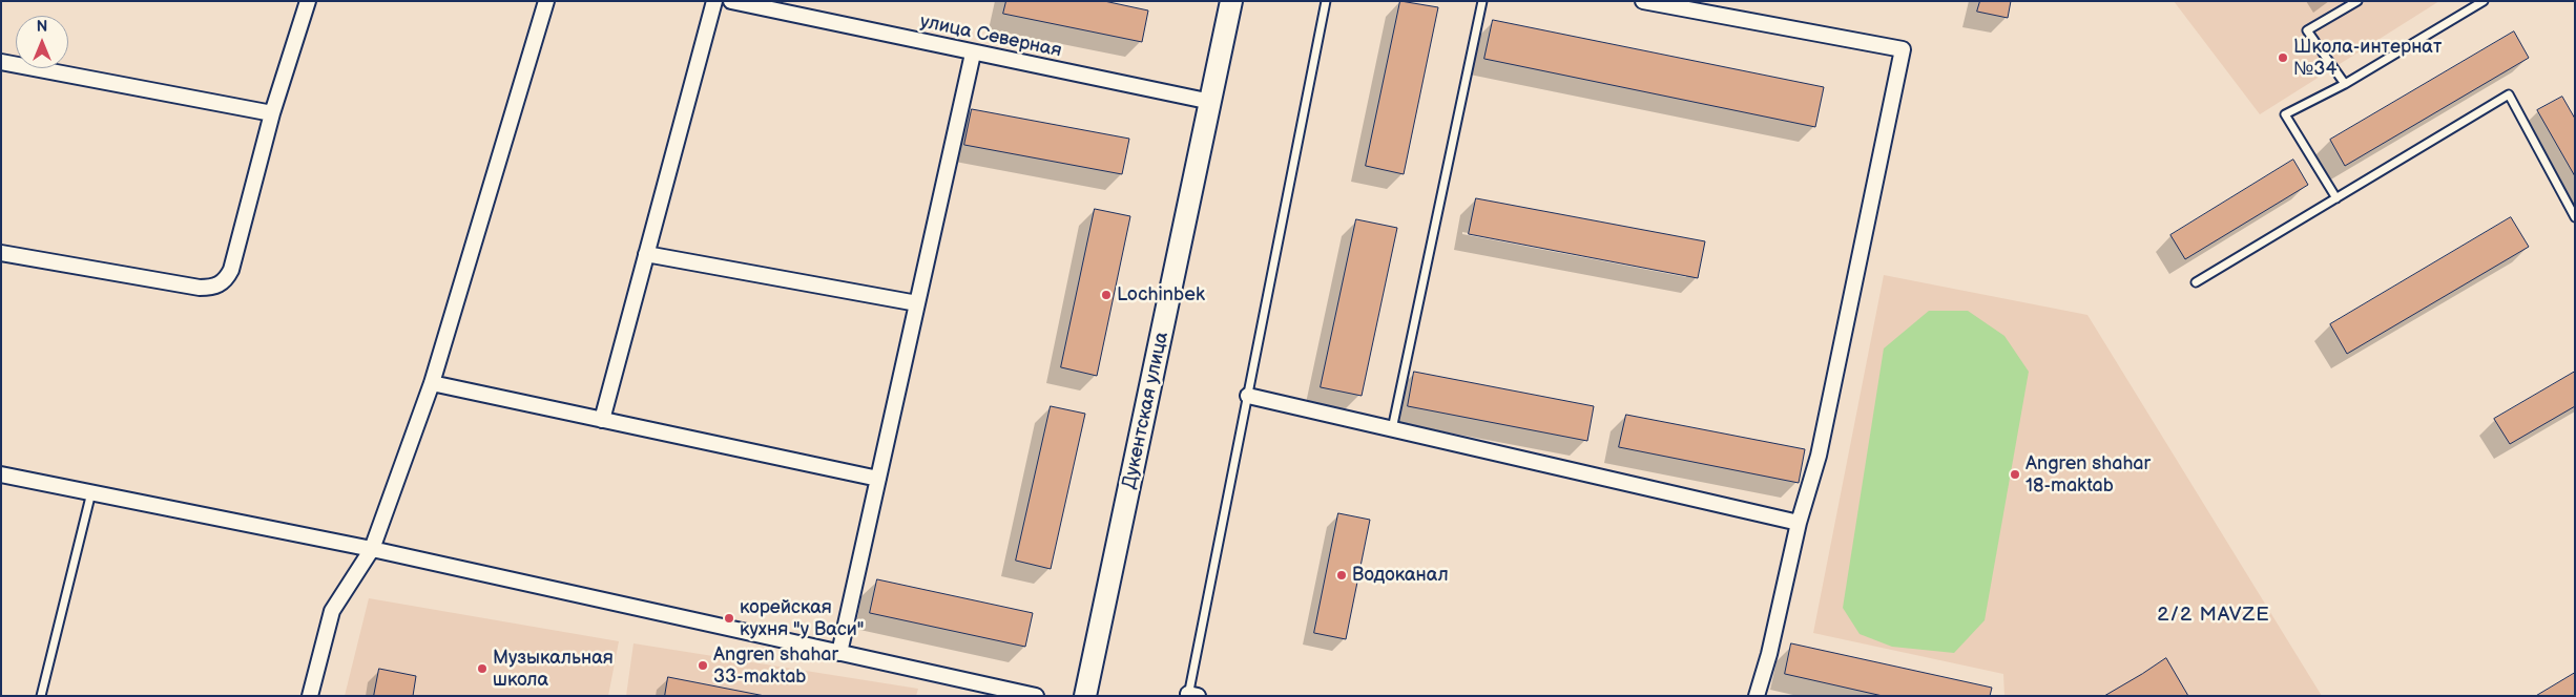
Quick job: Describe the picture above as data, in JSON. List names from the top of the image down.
{
  "streets": {
    "main road": ["Дукентская улица"],
    "street": ["улица Северная"]
  },
  "crossings": [
    ["улица Северная", "Дукентская улица"]
  ],
  "districts": ["2/2 MAVZE"],
  "places": [
    "Школа-интернат №34",
    "Lochinbek",
    "Angren shahar 18-maktab",
    "Водоканал",
    "корейская кухня \"у Васи\"",
    "Angren shahar 33-maktab",
    "Музыкальная школа"
  ],
  "north": "top"
}
